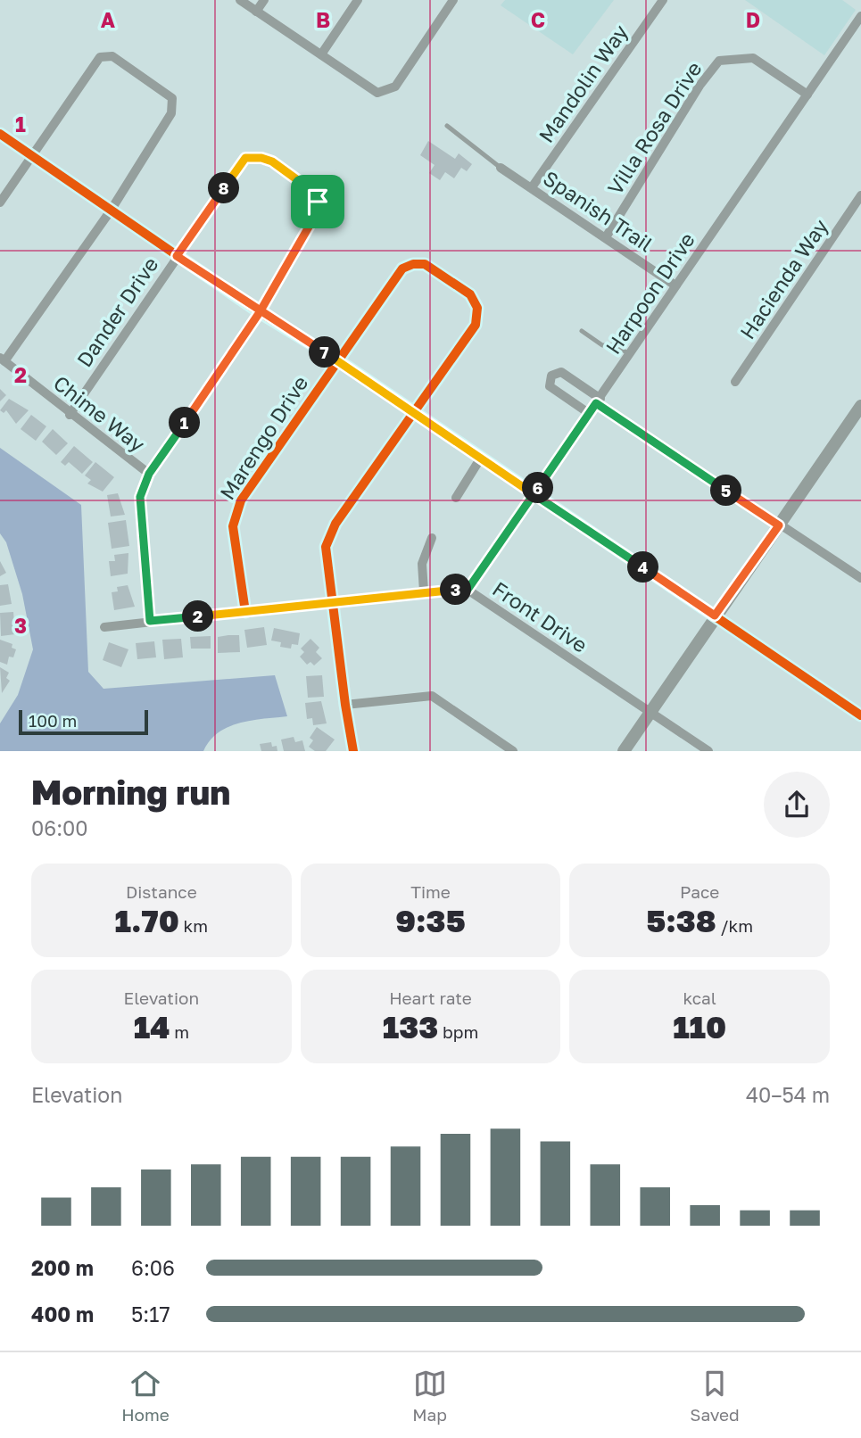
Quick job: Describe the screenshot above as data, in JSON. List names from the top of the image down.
{
  "streets": {
    "street": [
      "Mandolin Way",
      "Villa Rosa Drive",
      "Spanish Trail",
      "Hacienda Way",
      "Harpoon Drive",
      "Dander Drive",
      "Chime Way",
      "Marengo Drive",
      "Front Drive"
    ]
  },
  "crossings": [
    ["Mandolin Way", "Spanish Trail"],
    ["Villa Rosa Drive", "Spanish Trail"],
    ["Villa Rosa Drive", "Harpoon Drive"],
    ["Spanish Trail", "Harpoon Drive"],
    ["Harpoon Drive", "Front Drive"],
    ["Dander Drive", "Chime Way"],
    ["Marengo Drive", "Front Drive"]
  ],
  "scale_bar": "100 m",
  "page": {
    "pins": [
      "8",
      "7",
      "1",
      "6",
      "5",
      "4",
      "3",
      "2"
    ],
    "scale": "100 m",
    "heading": ["Morning run", "06:00"],
    "stats": [
      ["Distance", "1.70 km"],
      ["Time", "9:35"],
      ["Pace", "5:38 /km"],
      ["Elevation", "14 m"],
      ["Heart rate", "133 bpm"],
      ["kcal", "110"]
    ],
    "chart": ["Elevation", "40–54 m"],
    "list": [
      {
        "name": "200 m",
        "note": "6:06"
      },
      {
        "name": "400 m",
        "note": "5:17"
      }
    ],
    "tabs": ["Home", "Map", "Saved"]
  },
  "grid": {
    "columns": [
      "A",
      "B",
      "C",
      "D"
    ],
    "rows": ["1", "2", "3"]
  }
}
